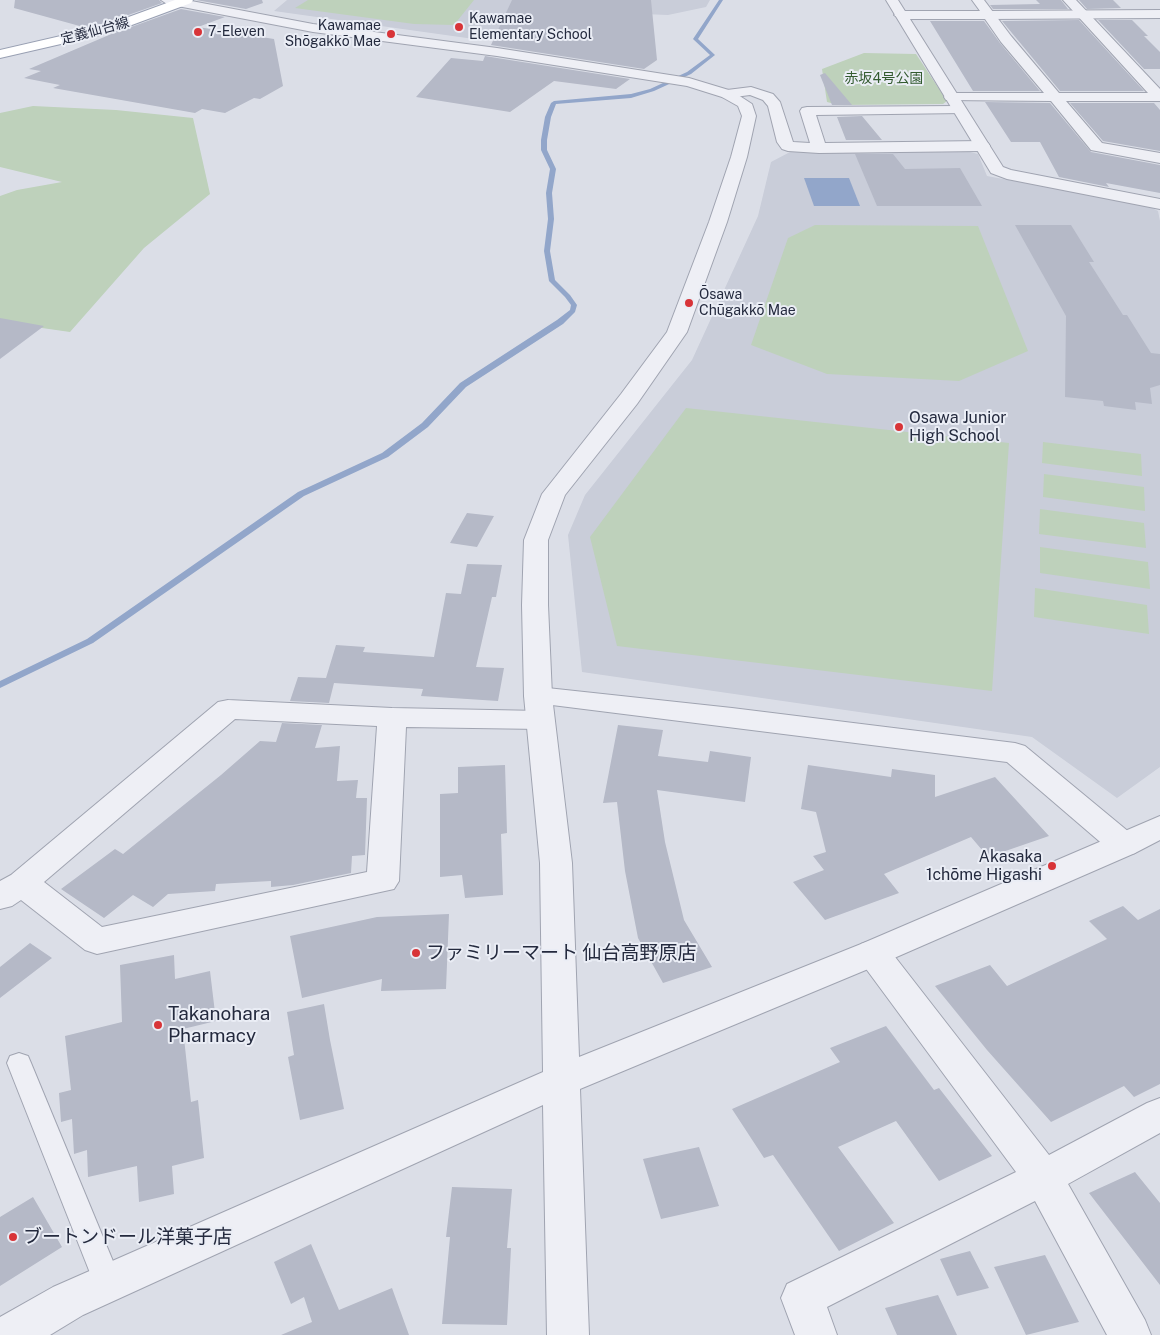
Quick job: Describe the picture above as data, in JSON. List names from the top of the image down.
{
  "streets": {
    "main road": ["定義仙台線"]
  },
  "parks": ["赤坂4号公園"],
  "places": [
    "Kawamae Elementary School",
    "7-Eleven",
    "Kawamae Shōgakkō Mae",
    "Ōsawa Chūgakkō Mae",
    "Osawa Junior High School",
    "Akasaka 1chōme Higashi",
    "ファミリーマート 仙台高野原店",
    "Takanohara Pharmacy",
    "ブートンドール洋菓子店"
  ]
}
